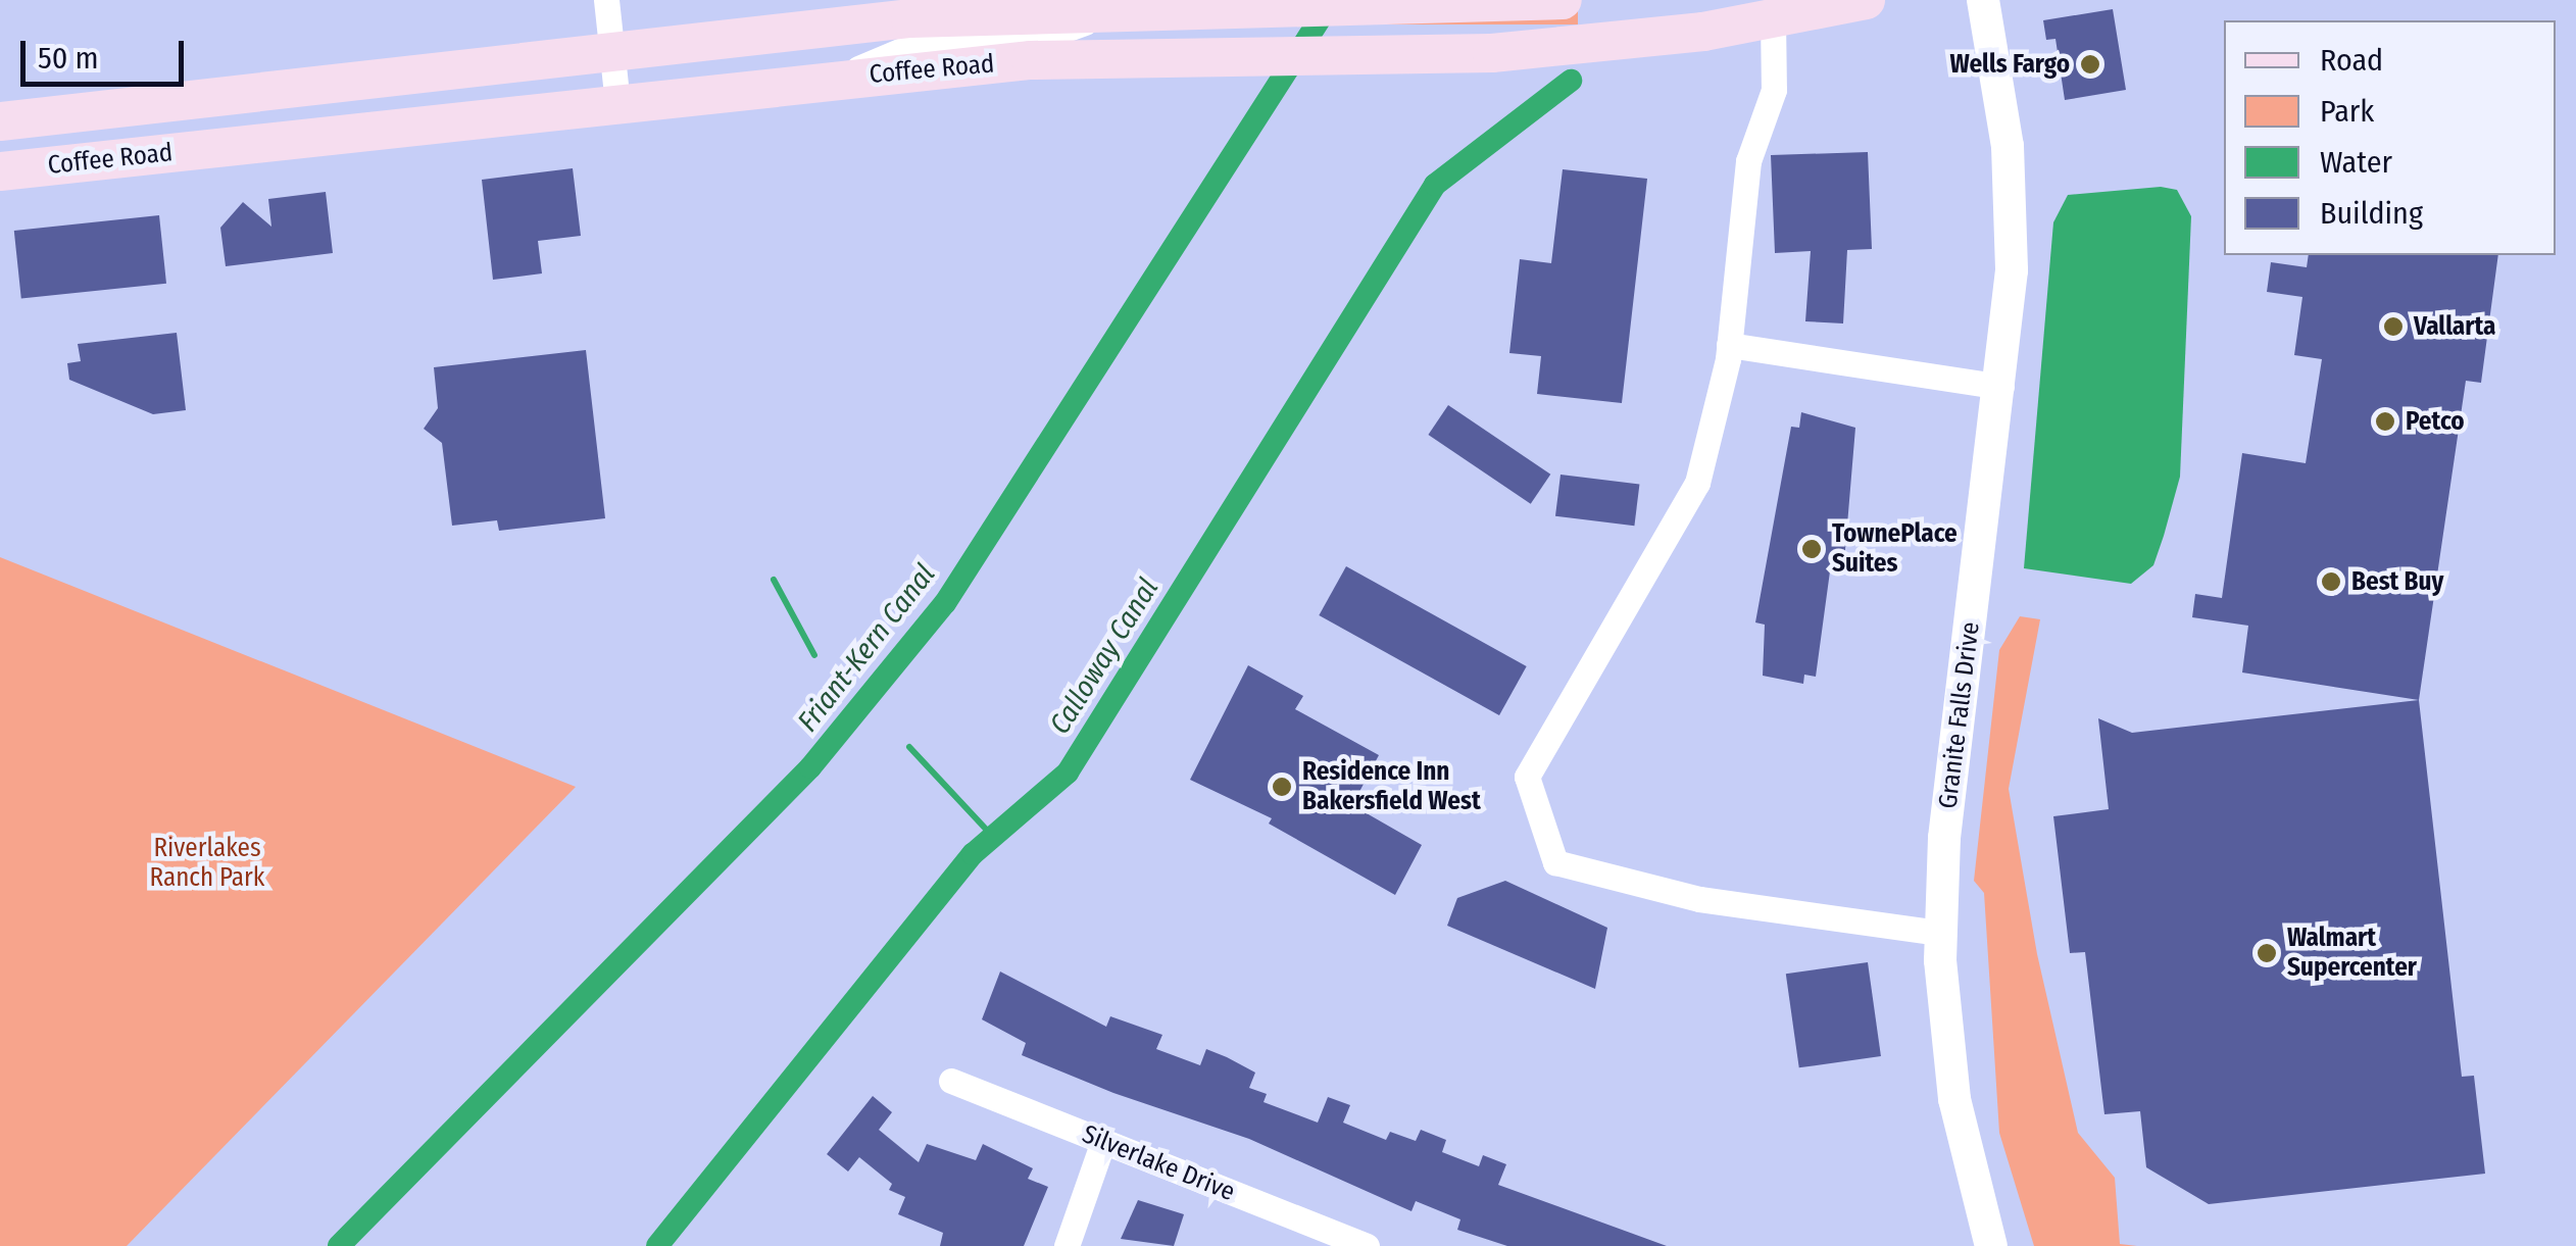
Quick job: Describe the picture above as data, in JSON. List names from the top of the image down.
{
  "streets": {
    "main road": ["Coffee Road"],
    "street": ["Granite Falls Drive", "Silverlake Drive"]
  },
  "water": ["Friant-Kern Canal", "Calloway Canal"],
  "parks": ["Riverlakes Ranch Park"],
  "places": [
    "Wells Fargo",
    "Vallarta",
    "Petco",
    "TownePlace Suites",
    "Best Buy",
    "Residence Inn Bakersfield West",
    "Walmart Supercenter"
  ],
  "legend": [
    "Road",
    "Park",
    "Water",
    "Building"
  ],
  "scale_bar": "50 m"
}
